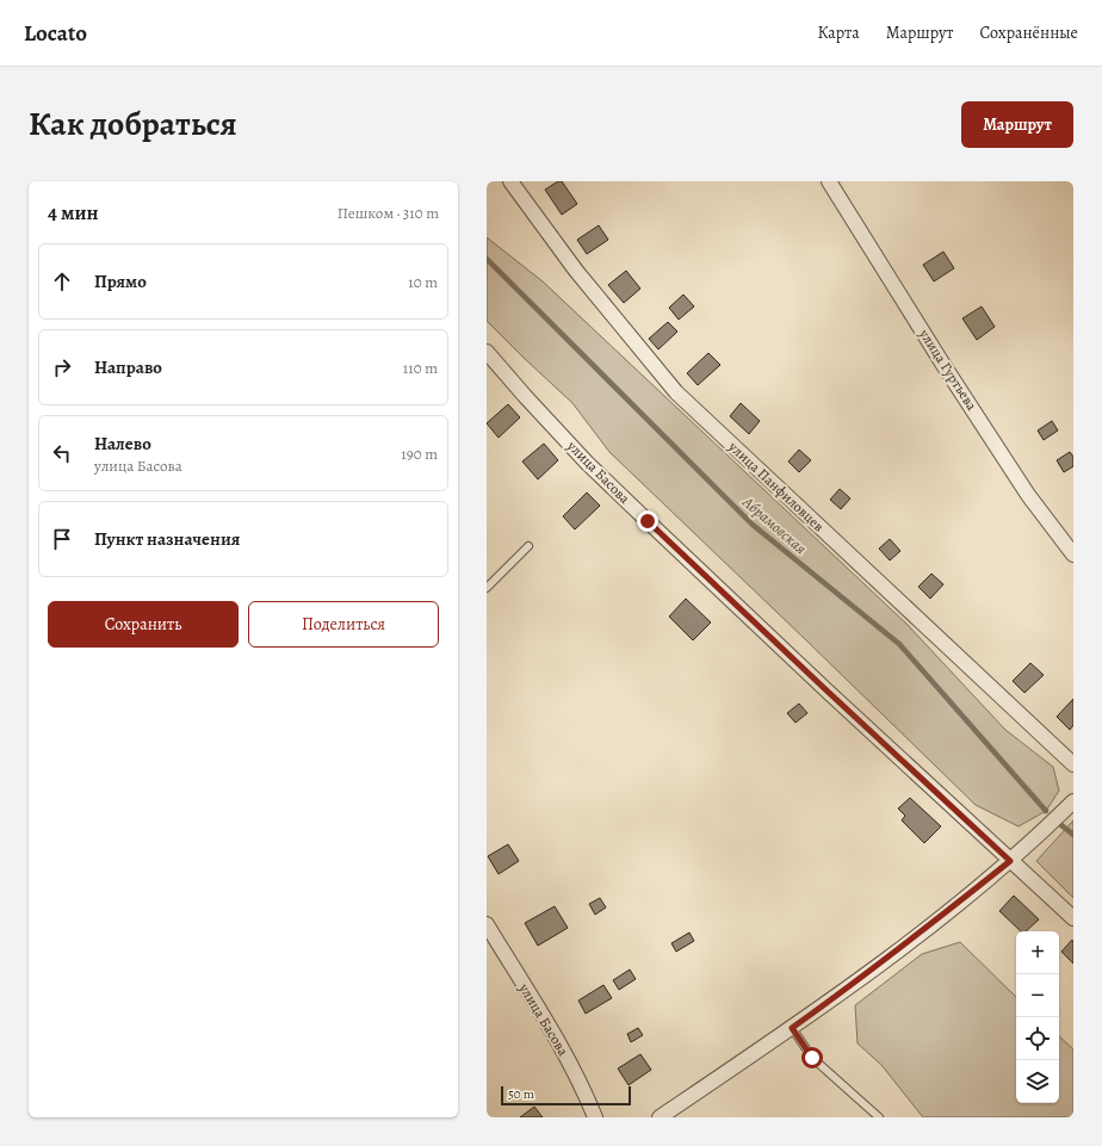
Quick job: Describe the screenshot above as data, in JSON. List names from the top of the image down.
{
  "streets": {
    "street": ["улица Гуртьева", "улица Басова", "улица Панфиловцев"]
  },
  "water": ["Абрамовская"],
  "scale_bar": "50 m",
  "page": {
    "header": "Locato",
    "nav": ["Карта", "Маршрут", "Сохранённые"],
    "title": "Как добраться",
    "buttons": [
      "Маршрут",
      ["Сохранить", "Поделиться"]
    ],
    "heading": ["4 мин", "Пешком · 310 m"],
    "list": [
      ["Прямо", "10 m"],
      ["Направо", "110 m"],
      ["Налево", "улица Басова", "190 m"],
      "Пункт назначения"
    ],
    "map_buttons": ["+", "−"],
    "scale": "50 m"
  }
}
